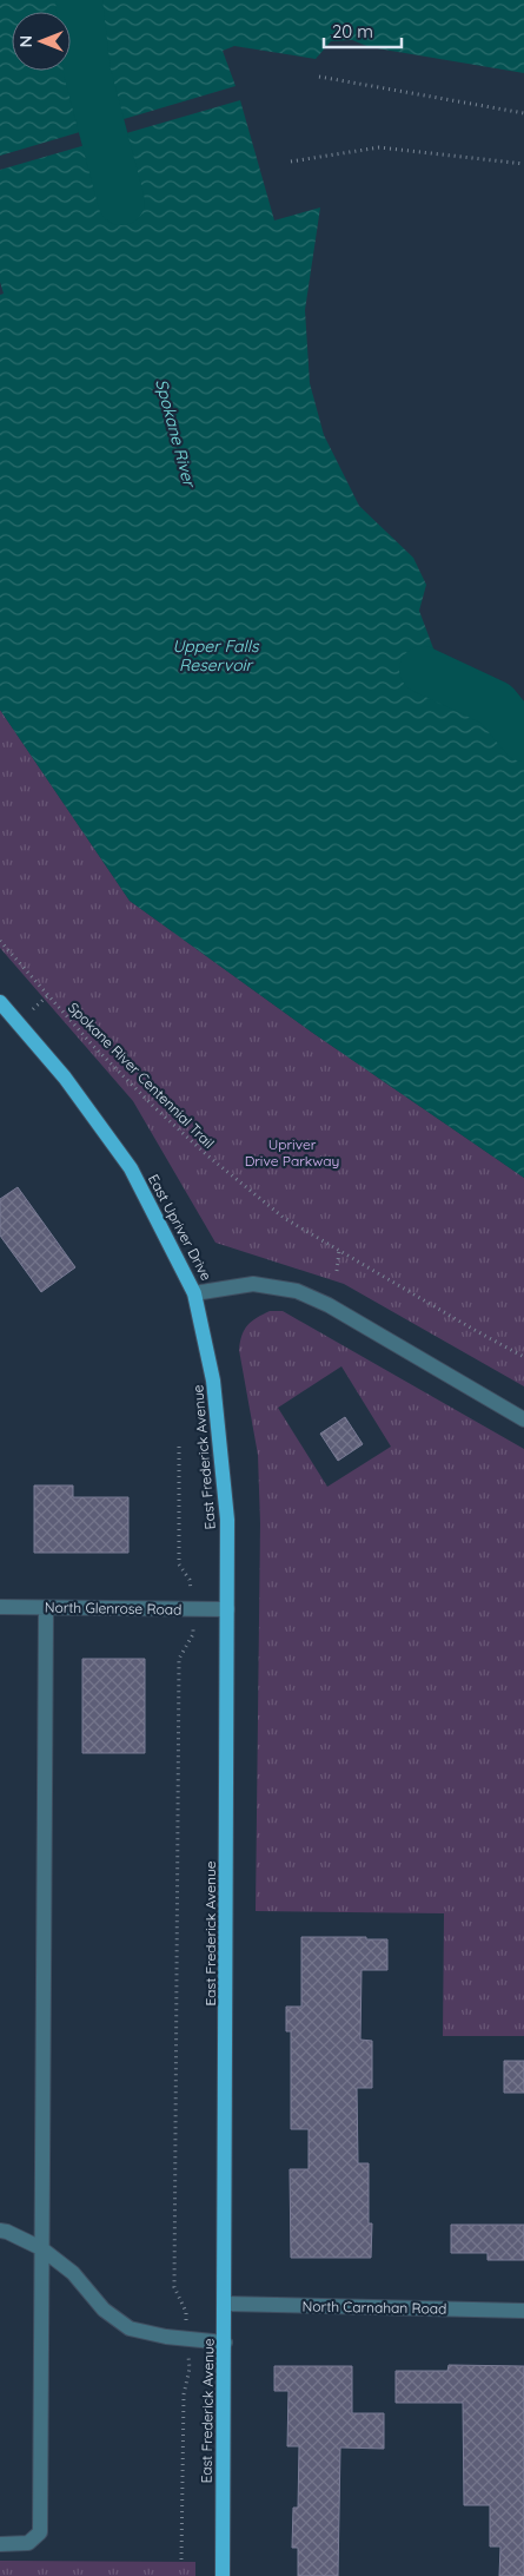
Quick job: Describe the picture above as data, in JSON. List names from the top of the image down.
{
  "streets": {
    "main road": ["East Upriver Drive", "East Frederick Avenue"],
    "street": ["North Glenrose Road", "North Carnahan Road"],
    "path": ["Spokane River Centennial Trail"]
  },
  "crossings": [
    ["East Upriver Drive", "East Frederick Avenue"],
    ["East Frederick Avenue", "North Glenrose Road"],
    ["East Frederick Avenue", "North Carnahan Road"]
  ],
  "water": ["Spokane River", "Upper Falls Reservoir"],
  "parks": ["Upriver Drive Parkway"],
  "scale_bar": "20 m",
  "north": "left"
}
